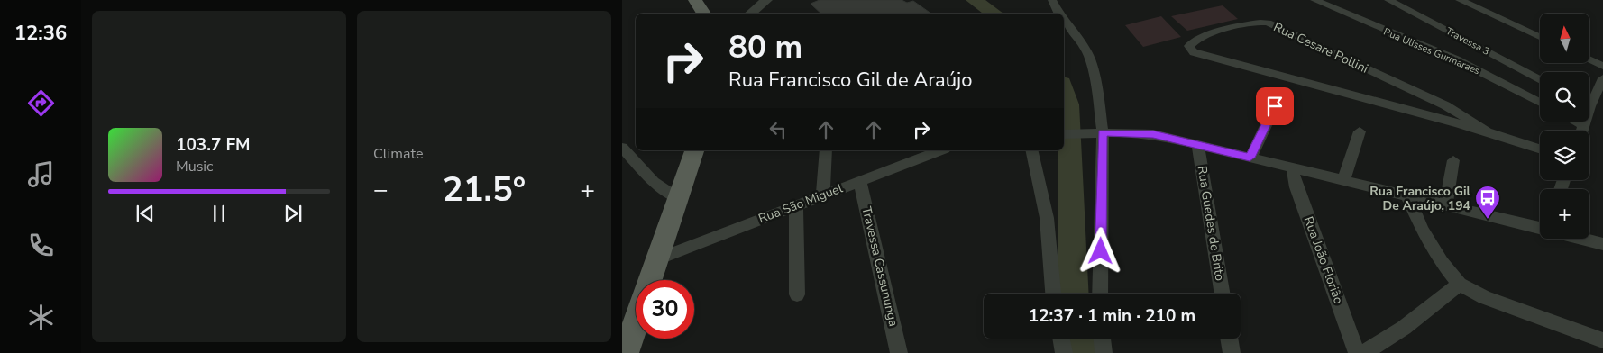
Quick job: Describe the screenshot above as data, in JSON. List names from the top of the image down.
{
  "streets": {
    "street": [
      "Travessa 3",
      "Rua Cesare Pollini",
      "Rua Ulisses Gurmaraes",
      "Rua São Miguel",
      "Rua Guedes de Brito",
      "Rua João Florião",
      "Travessa Cassununga"
    ]
  },
  "crossings": [
    ["Rua São Miguel", "Travessa Cassununga"]
  ],
  "places": {
    "bus stop": ["Rua Francisco Gil De Araújo, 194"]
  },
  "north": "top",
  "page": {
    "tabs": "12:36",
    "tile": "Climate",
    "map_buttons": "+",
    "turn": ["80 m", "Rua Francisco Gil de Araújo"],
    "song": ["103.7 FM", "Music"],
    "heat": ["−", "21.5°", "+"],
    "limit": "30",
    "trip": "12:37 · 1 min · 210 m"
  }
}
